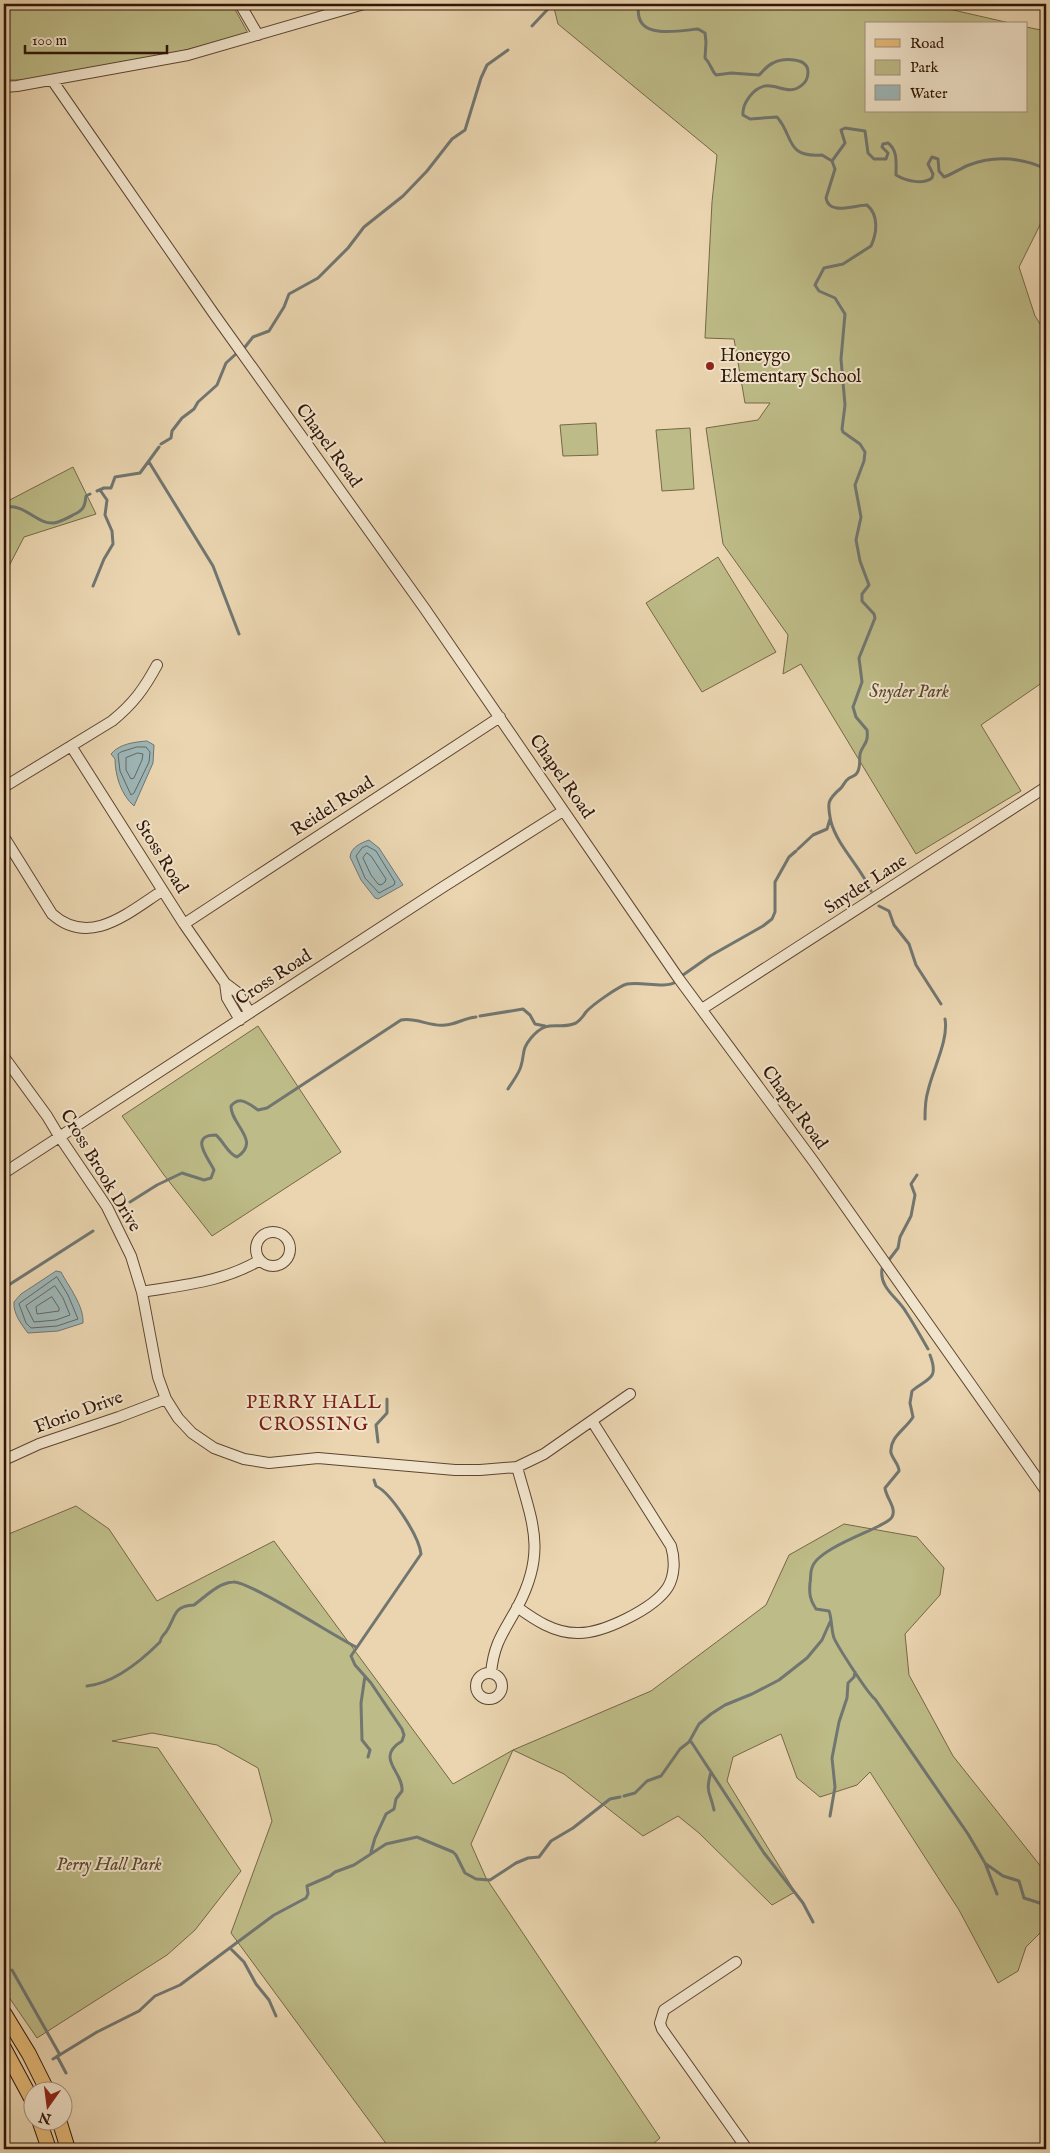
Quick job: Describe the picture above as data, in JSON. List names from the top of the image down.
{
  "streets": {
    "street": [
      "Chapel Road",
      "Reidel Road",
      "Stoss Road",
      "Snyder Lane",
      "Cross Road",
      "Cross Brook Drive",
      "Florio Drive"
    ]
  },
  "crossings": [
    ["Chapel Road", "Reidel Road"],
    ["Chapel Road", "Snyder Lane"],
    ["Chapel Road", "Cross Road"],
    ["Reidel Road", "Stoss Road"],
    ["Stoss Road", "Cross Road"],
    ["Cross Road", "Cross Brook Drive"],
    ["Cross Brook Drive", "Florio Drive"]
  ],
  "districts": ["PERRY HALL CROSSING"],
  "parks": ["Snyder Park", "Perry Hall Park"],
  "places": ["Honeygo Elementary School"],
  "legend": ["Road", "Park", "Water"],
  "scale_bar": "100 m",
  "north": "bottom"
}
